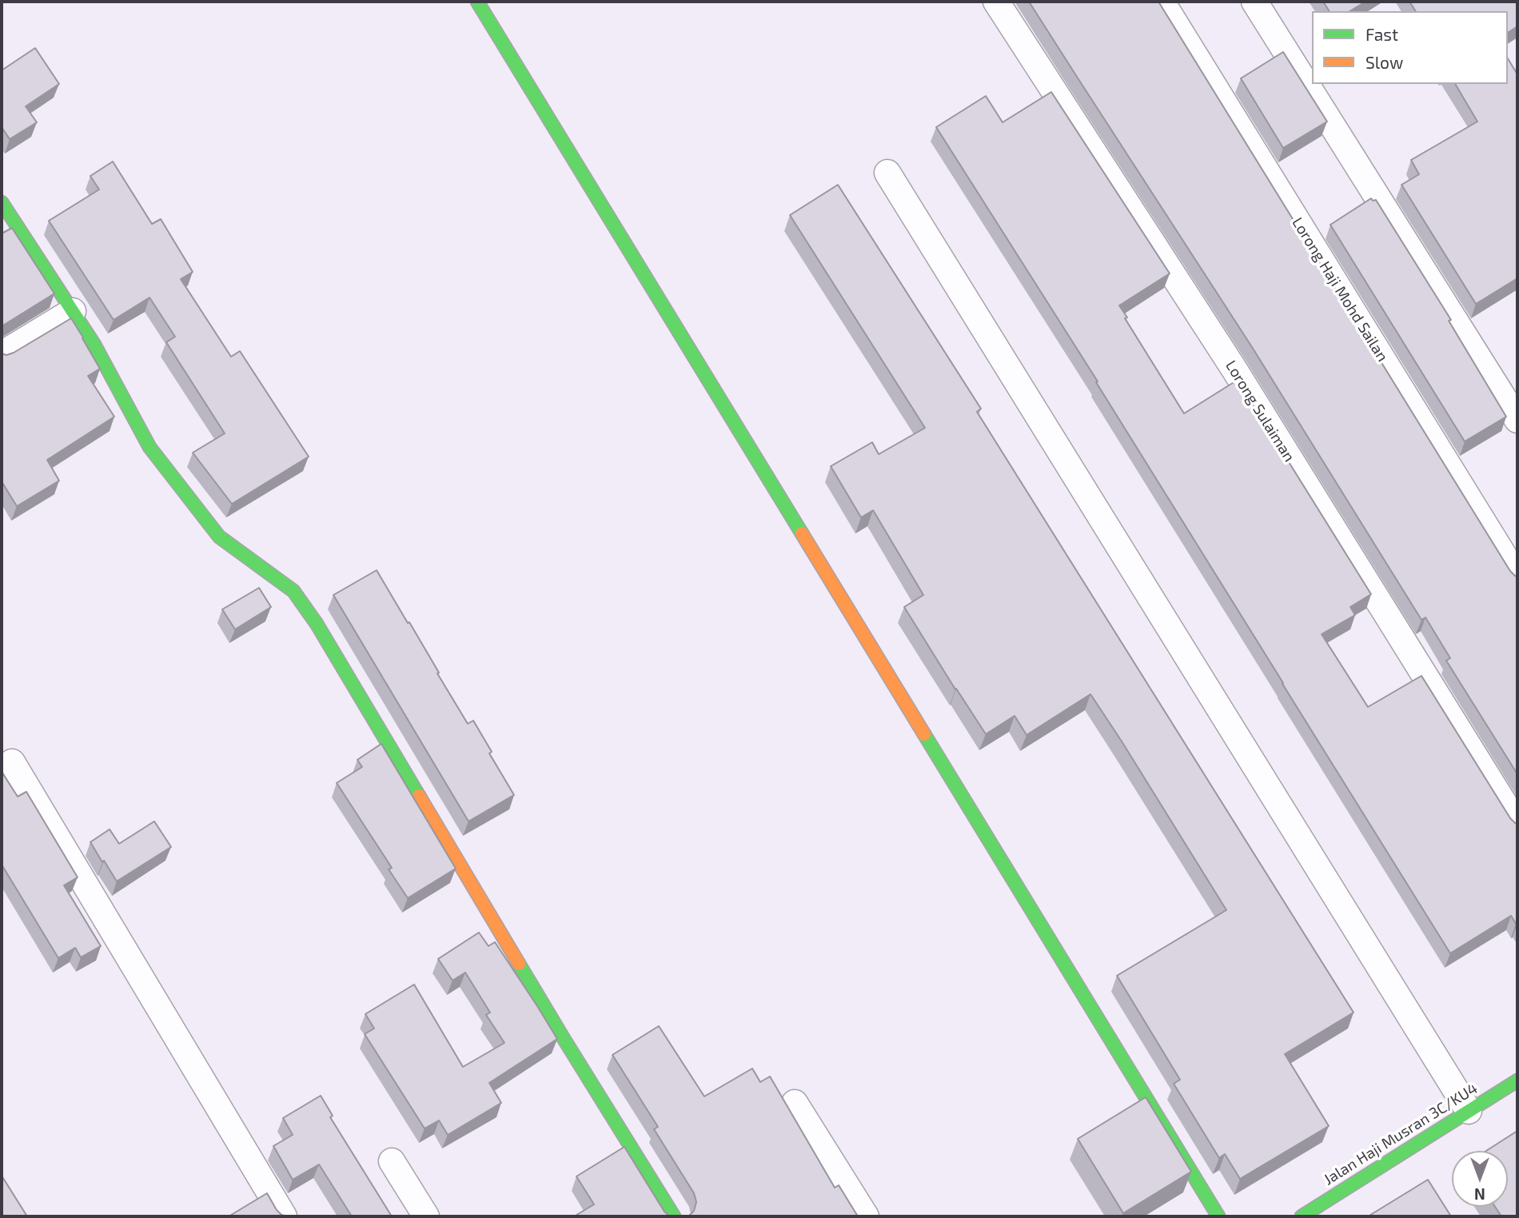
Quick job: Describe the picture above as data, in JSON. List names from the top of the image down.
{
  "streets": {
    "street": ["Lorong Haji Mohd Sailan", "Lorong Sulaiman", "Jalan Haji Musran 3C/KU4"]
  },
  "legend": ["Fast", "Slow"],
  "north": "bottom"
}
